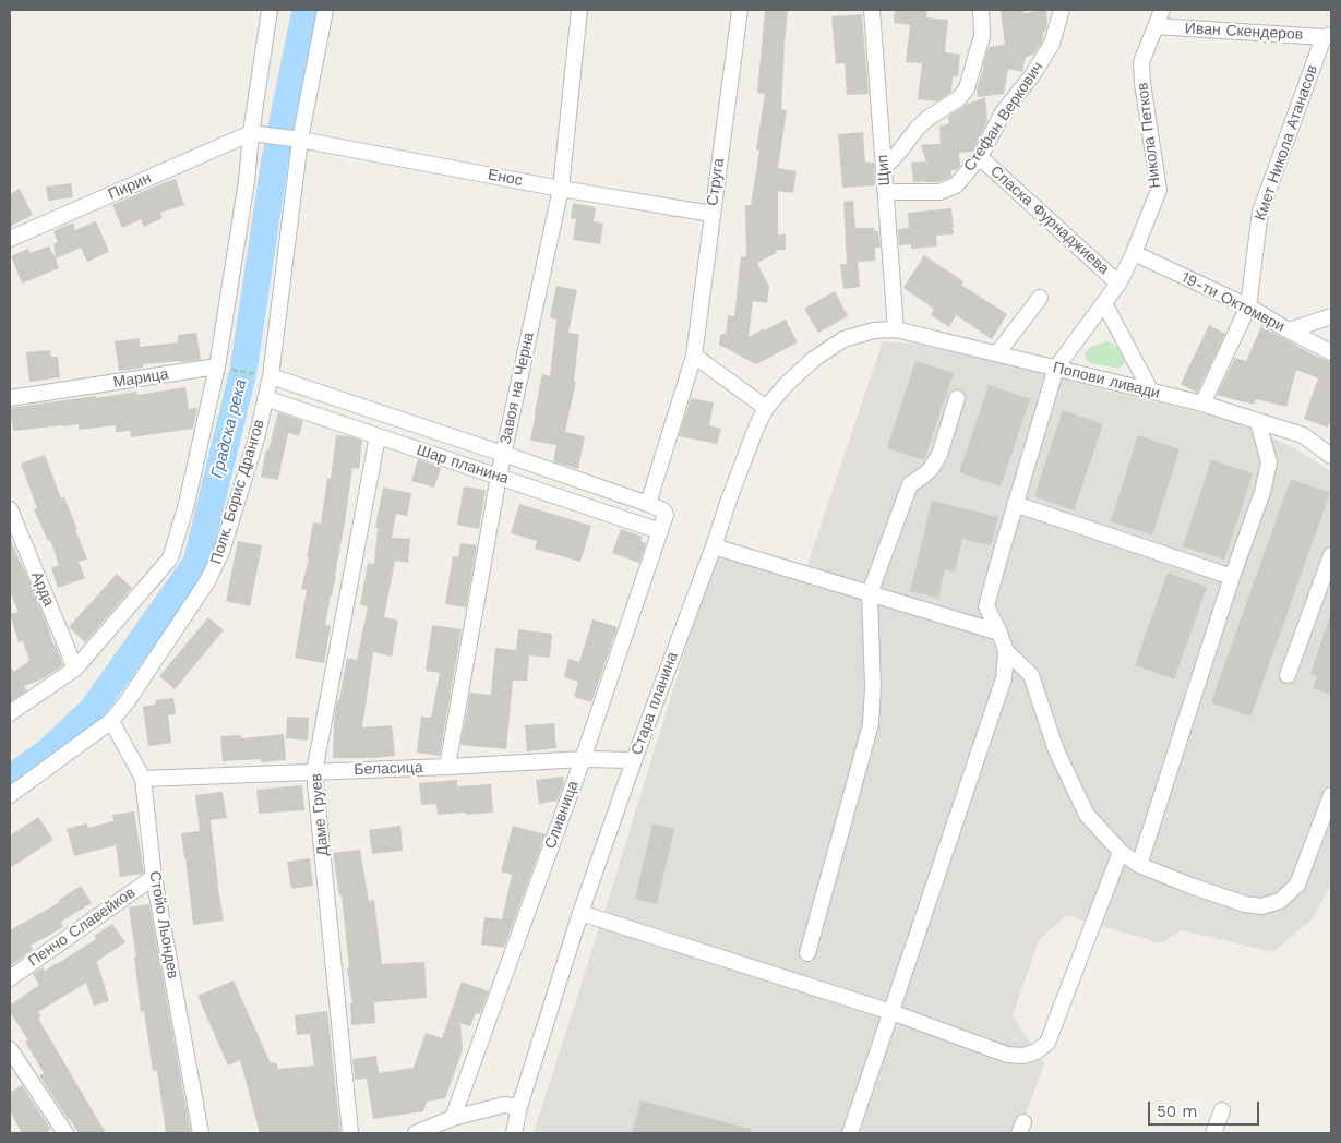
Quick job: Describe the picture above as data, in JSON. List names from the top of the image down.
{
  "streets": {
    "street": [
      "Иван Скендеров",
      "Стефан Веркович",
      "Никола Петков",
      "Кмет Никола Атанасов",
      "Щип",
      "Енос",
      "Струга",
      "Пирин",
      "Спаска Фурнаджиева",
      "19-ти Октомври",
      "Марица",
      "Попови ливади",
      "Завоя на Черна",
      "Шар планина",
      "Полк. Борис Дрангов",
      "Арда",
      "Стара планина",
      "Беласица",
      "Даме Груев",
      "Сливница",
      "Стойо Льондев",
      "Пенчо Славейков"
    ]
  },
  "crossings": [
    ["Иван Скендеров", "Никола Петков"],
    ["Иван Скендеров", "Кмет Никола Атанасов"],
    ["Стефан Веркович", "Щип"],
    ["Стефан Веркович", "Спаска Фурнаджиева"],
    ["Никола Петков", "Спаска Фурнаджиева"],
    ["Никола Петков", "19-ти Октомври"],
    ["Никола Петков", "Попови ливади"],
    ["Кмет Никола Атанасов", "19-ти Октомври"],
    ["Кмет Никола Атанасов", "Попови ливади"],
    ["Щип", "Попови ливади"],
    ["Енос", "Струга"],
    ["Енос", "Завоя на Черна"],
    ["Енос", "Полк. Борис Дрангов"],
    ["Струга", "Шар планина"],
    ["Попови ливади", "Стара планина"],
    ["Завоя на Черна", "Шар планина"],
    ["Завоя на Черна", "Беласица"],
    ["Шар планина", "Полк. Борис Дрангов"],
    ["Шар планина", "Даме Груев"],
    ["Шар планина", "Сливница"],
    ["Полк. Борис Дрангов", "Стойо Льондев"],
    ["Стара планина", "Беласица"],
    ["Беласица", "Даме Груев"],
    ["Беласица", "Сливница"],
    ["Беласица", "Стойо Льондев"],
    ["Стойо Льондев", "Пенчо Славейков"]
  ],
  "water": ["Градска река"],
  "scale_bar": "50 m"
}
